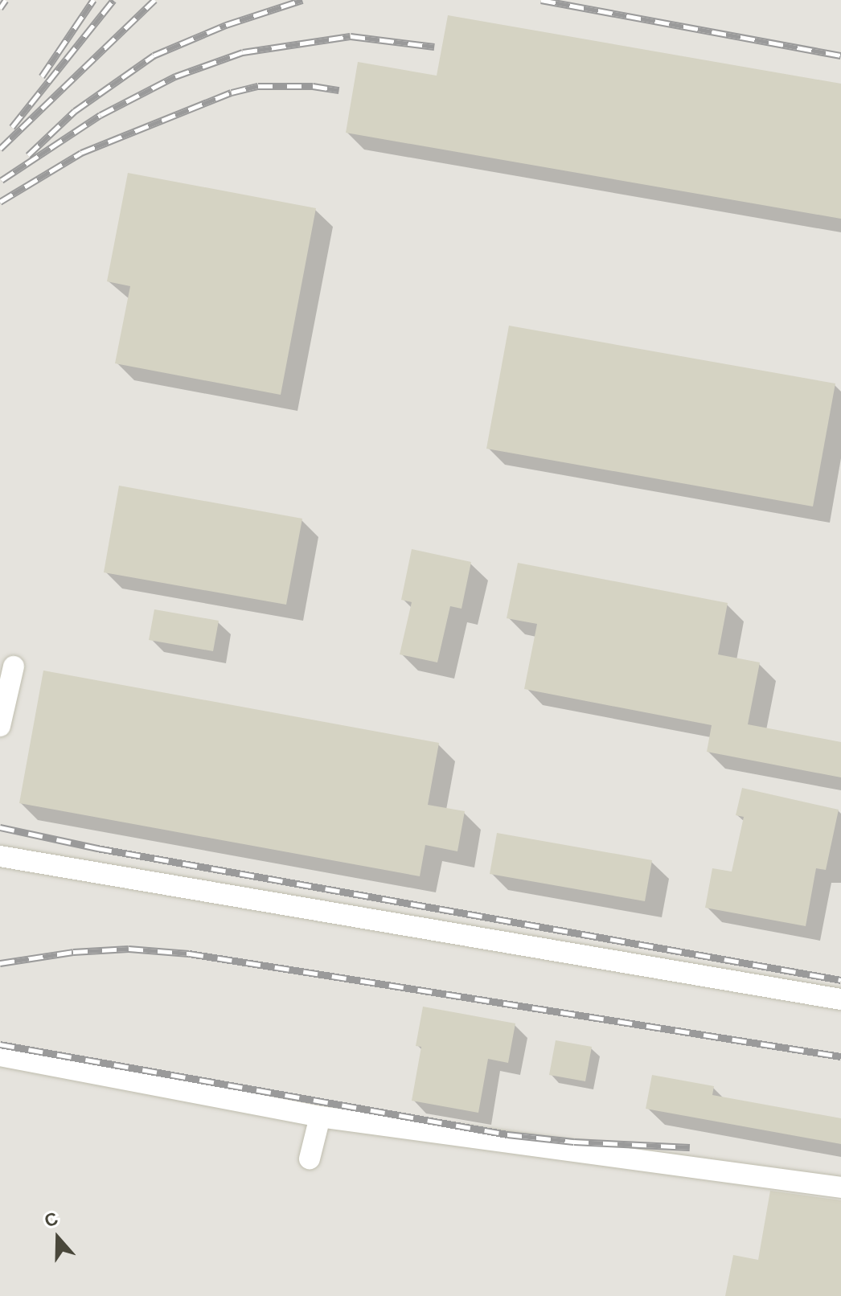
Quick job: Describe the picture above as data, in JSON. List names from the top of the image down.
{
  "north": "top"
}
